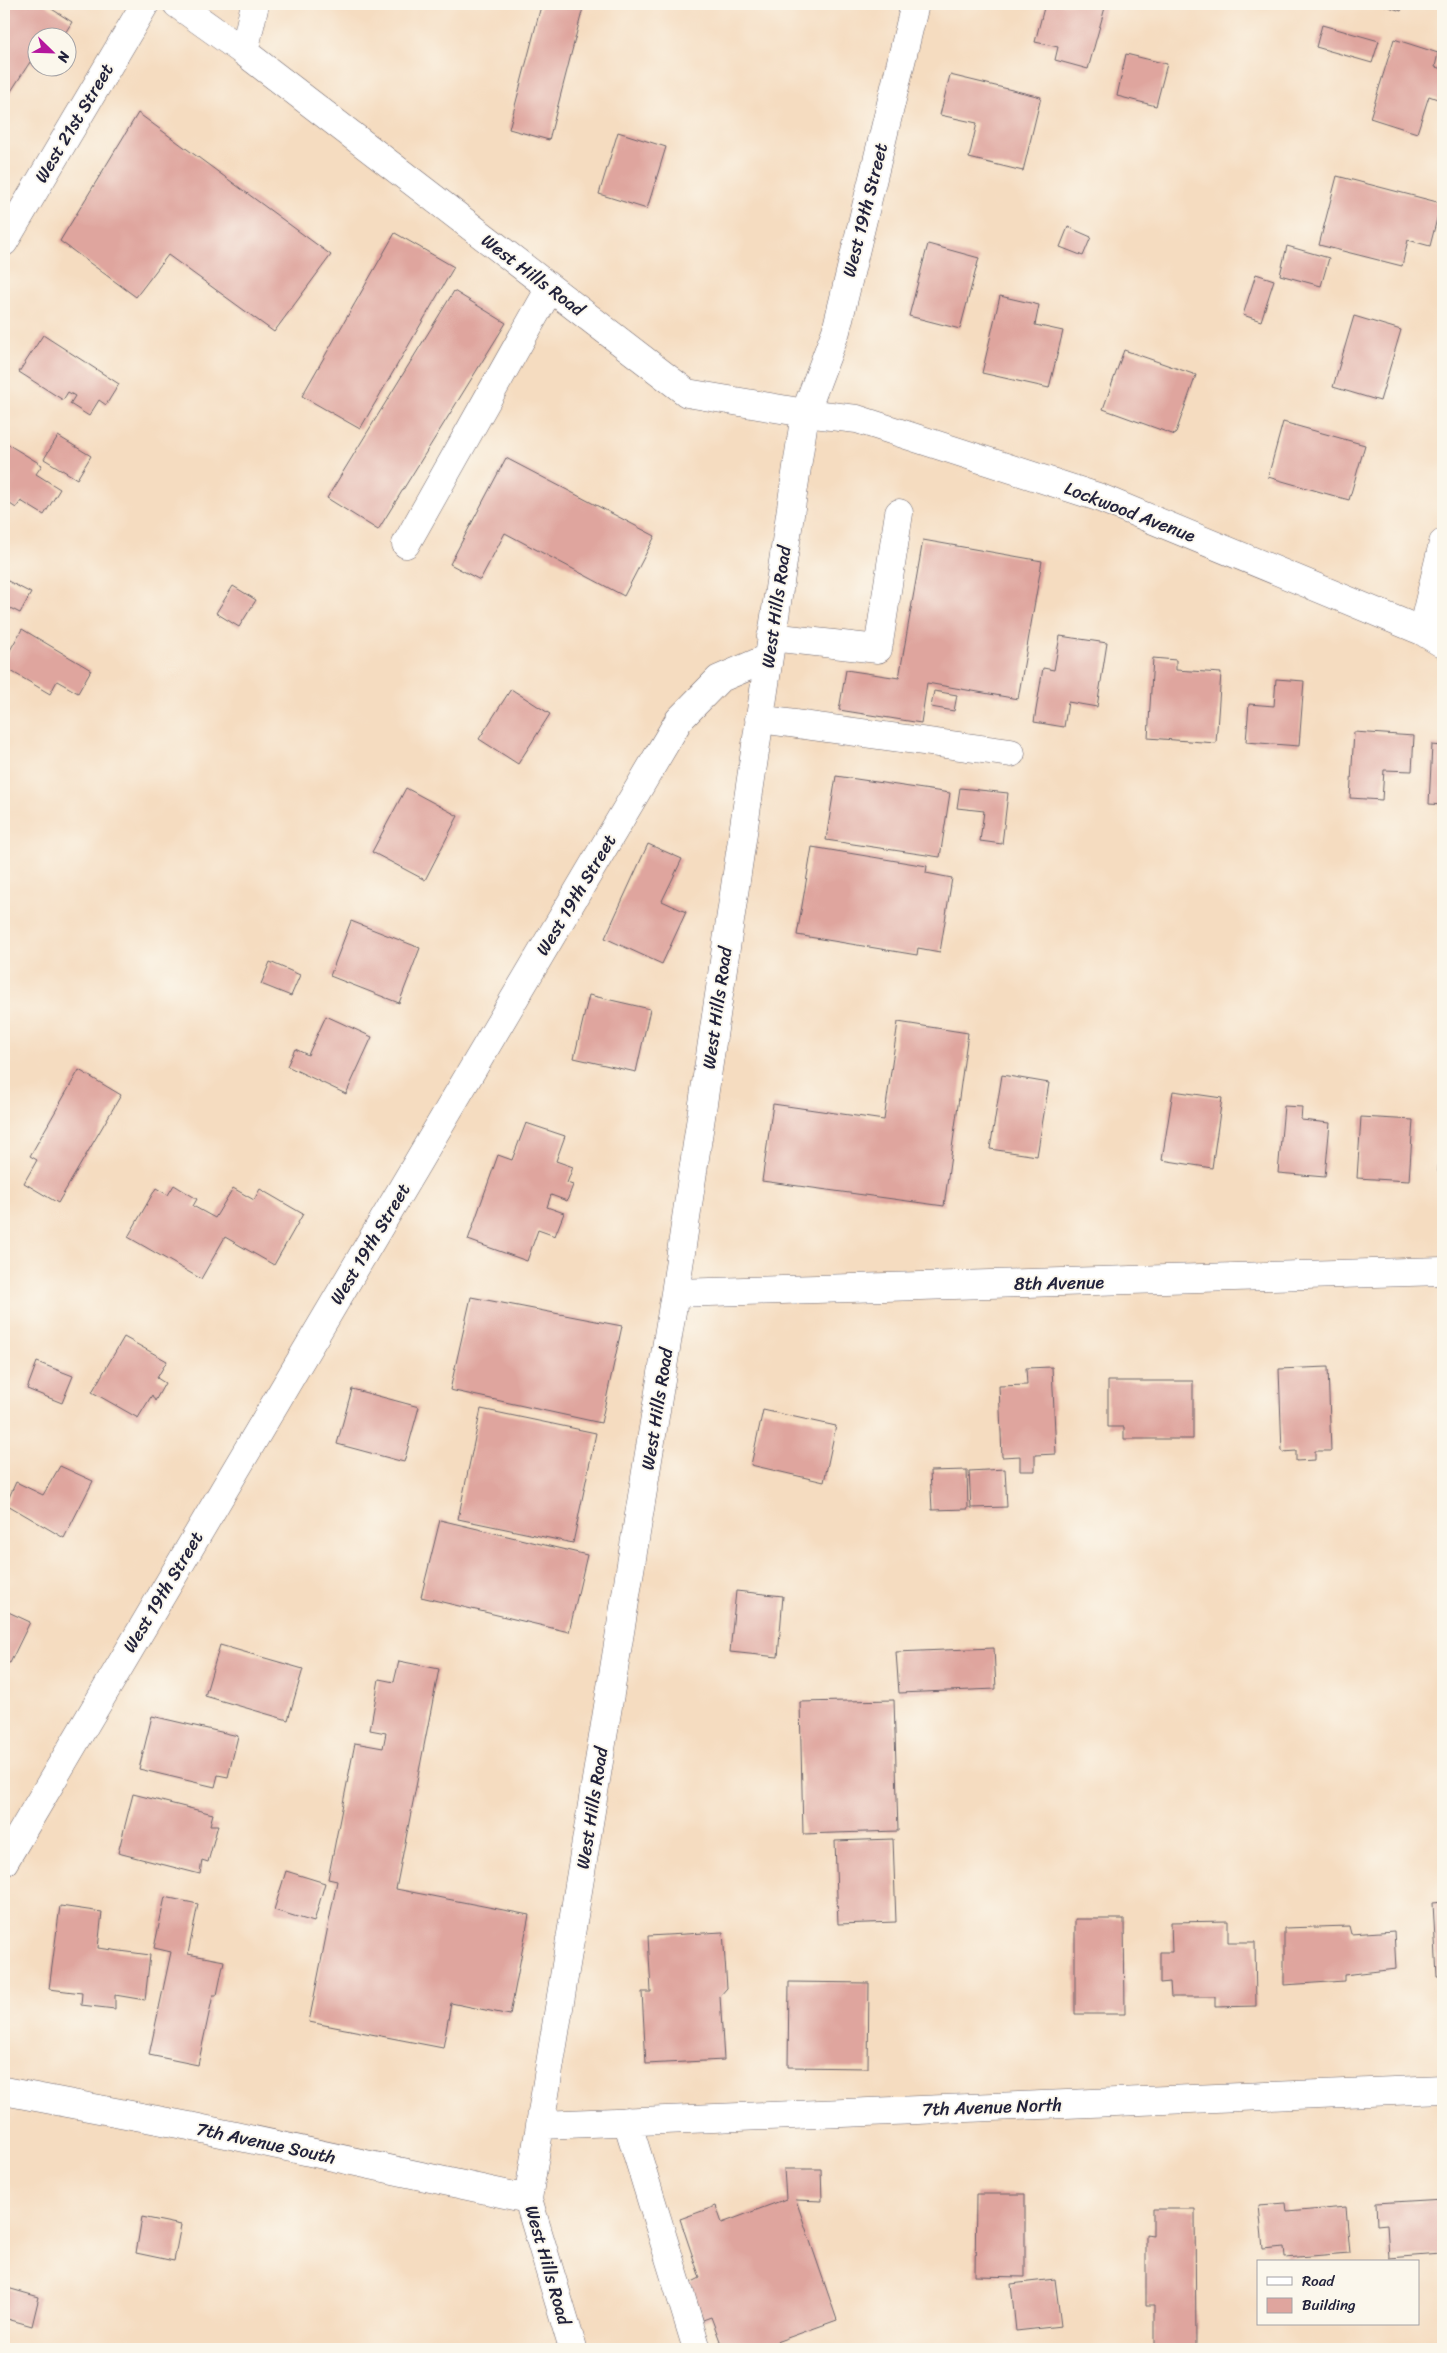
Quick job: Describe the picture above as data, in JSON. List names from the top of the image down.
{
  "streets": {
    "street": [
      "West 21st Street",
      "West 19th Street",
      "West Hills Road",
      "Lockwood Avenue",
      "8th Avenue",
      "7th Avenue North",
      "7th Avenue South"
    ]
  },
  "crossings": [
    ["West 19th Street", "West Hills Road"],
    ["West 19th Street", "Lockwood Avenue"],
    ["West Hills Road", "Lockwood Avenue"],
    ["West Hills Road", "8th Avenue"],
    ["West Hills Road", "7th Avenue North"],
    ["West Hills Road", "7th Avenue South"]
  ],
  "legend": ["Road", "Building"],
  "north": "bottom right"
}
